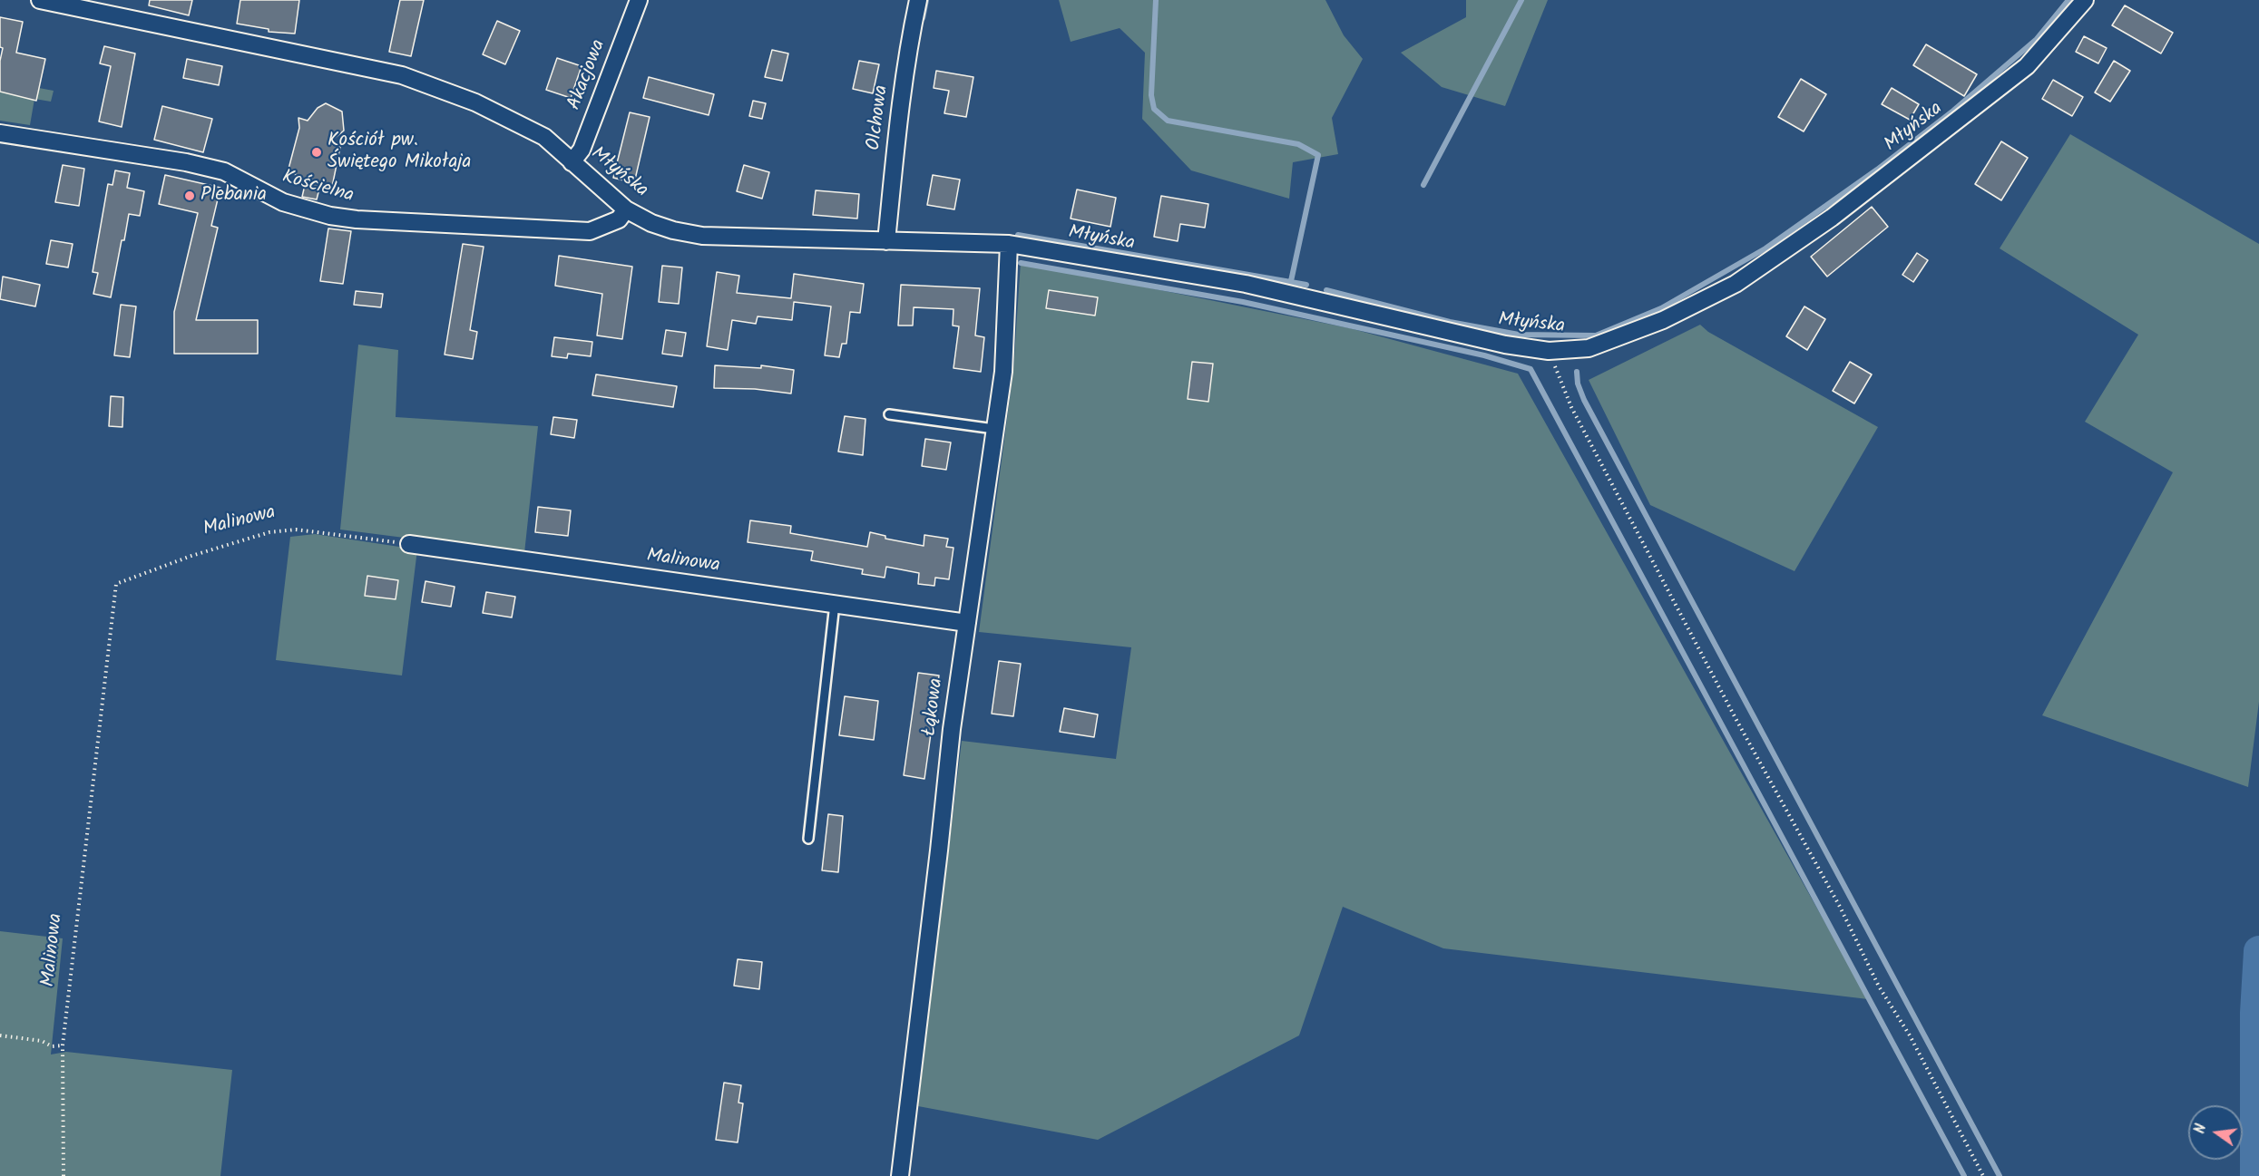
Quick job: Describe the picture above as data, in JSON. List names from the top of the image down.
{
  "streets": {
    "street": [
      "Akacjowa",
      "Olchowa",
      "Młyńska",
      "Kościelna",
      "Malinowa",
      "Łąkowa"
    ]
  },
  "crossings": [
    ["Akacjowa", "Młyńska"],
    ["Olchowa", "Młyńska"],
    ["Młyńska", "Kościelna"],
    ["Młyńska", "Łąkowa"],
    ["Malinowa", "Łąkowa"]
  ],
  "places": ["Kościół pw. Świętego Mikołaja", "Plebania"],
  "north": "left"
}
